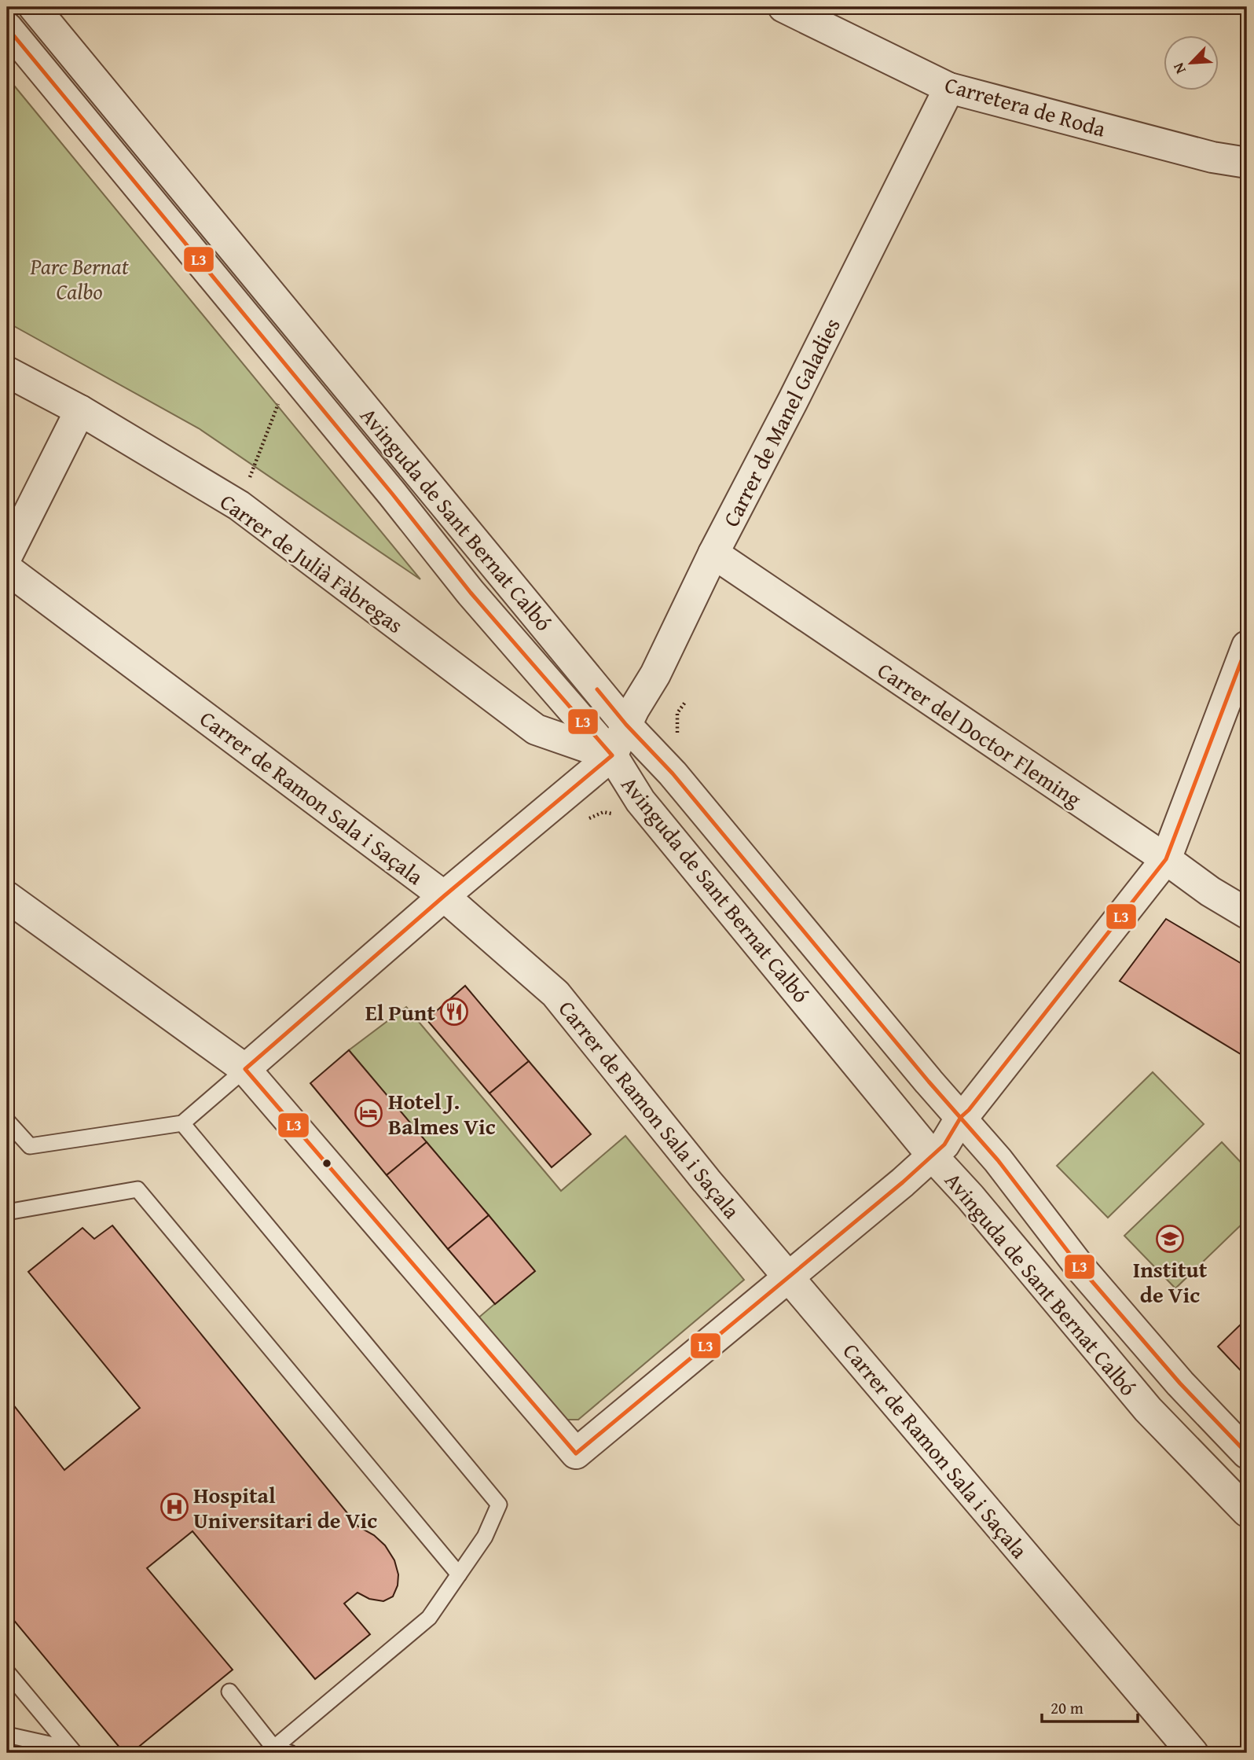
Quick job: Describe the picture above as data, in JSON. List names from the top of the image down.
{
  "streets": {
    "street": [
      "Carretera de Roda",
      "Carrer de Manel Galadies",
      "Avinguda de Sant Bernat Calbó",
      "Carrer de Julià Fàbregas",
      "Carrer del Doctor Fleming",
      "Carrer de Ramon Sala i Saçala"
    ]
  },
  "crossings": [
    ["Carretera de Roda", "Carrer de Manel Galadies"],
    ["Carrer de Manel Galadies", "Avinguda de Sant Bernat Calbó"],
    ["Carrer de Manel Galadies", "Carrer de Julià Fàbregas"],
    ["Carrer de Manel Galadies", "Carrer del Doctor Fleming"],
    ["Avinguda de Sant Bernat Calbó", "Carrer de Julià Fàbregas"]
  ],
  "parks": ["Parc Bernat Calbo"],
  "places": {
    "restaurant": ["El Punt"],
    "hotel": ["Hotel J. Balmes Vic"],
    "school or university": ["Institut de Vic"],
    "hospital": ["Hospital Universitari de Vic"]
  },
  "lines": ["transit line L3"],
  "scale_bar": "20 m",
  "north": "bottom left"
}
